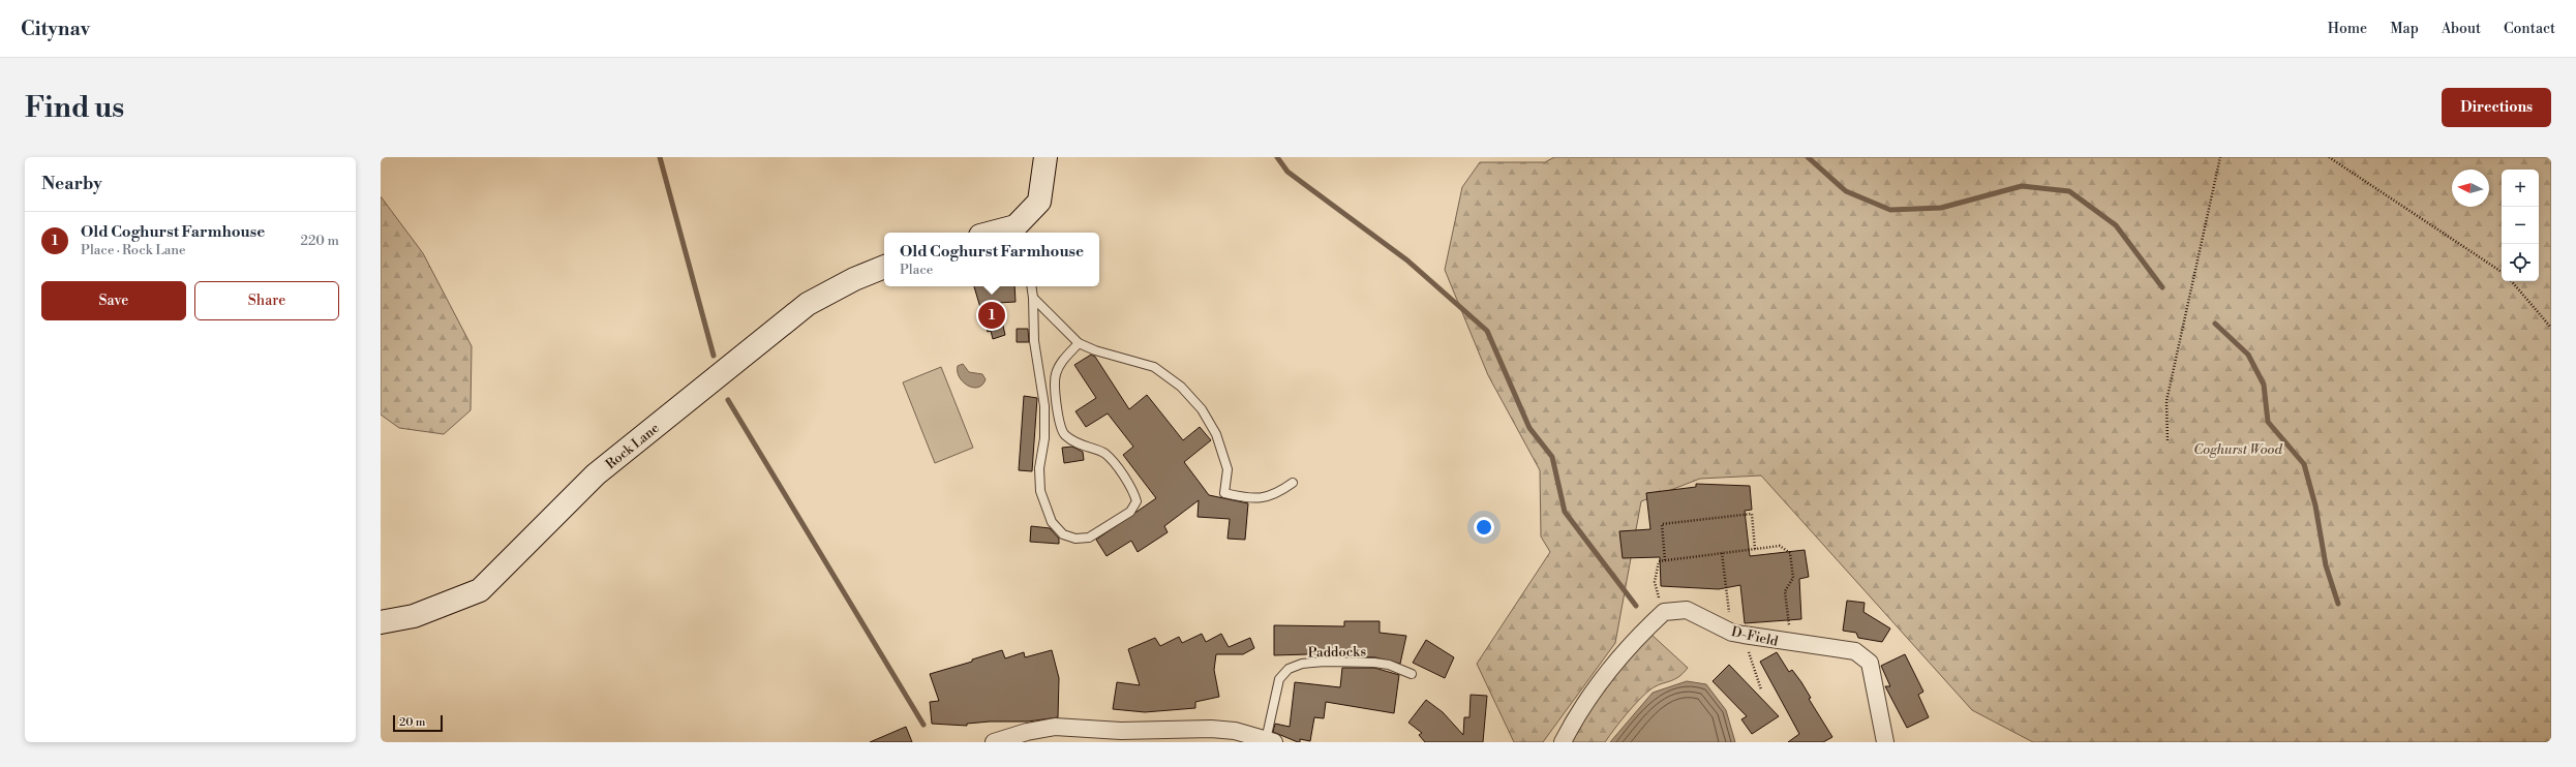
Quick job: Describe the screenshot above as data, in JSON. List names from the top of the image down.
{
  "streets": {
    "street": ["Rock Lane", "D-Field"],
    "lane": ["Paddocks"]
  },
  "parks": ["Coghurst Wood"],
  "scale_bar": "20 m",
  "north": "left",
  "page": {
    "header": "Citynav",
    "nav": [
      "Home",
      "Map",
      "About",
      "Contact"
    ],
    "buttons": [
      "Directions",
      ["Save", "Share"]
    ],
    "title": "Find us",
    "heading": "Nearby",
    "map_buttons": ["+", "−"],
    "list": [
      {
        "mark": "1",
        "name": "Old Coghurst Farmhouse",
        "note": "Place · Rock Lane",
        "value": "220 m"
      }
    ],
    "popup": ["Old Coghurst Farmhouse", "Place"],
    "pins": "1",
    "scale": "20 m"
  }
}
